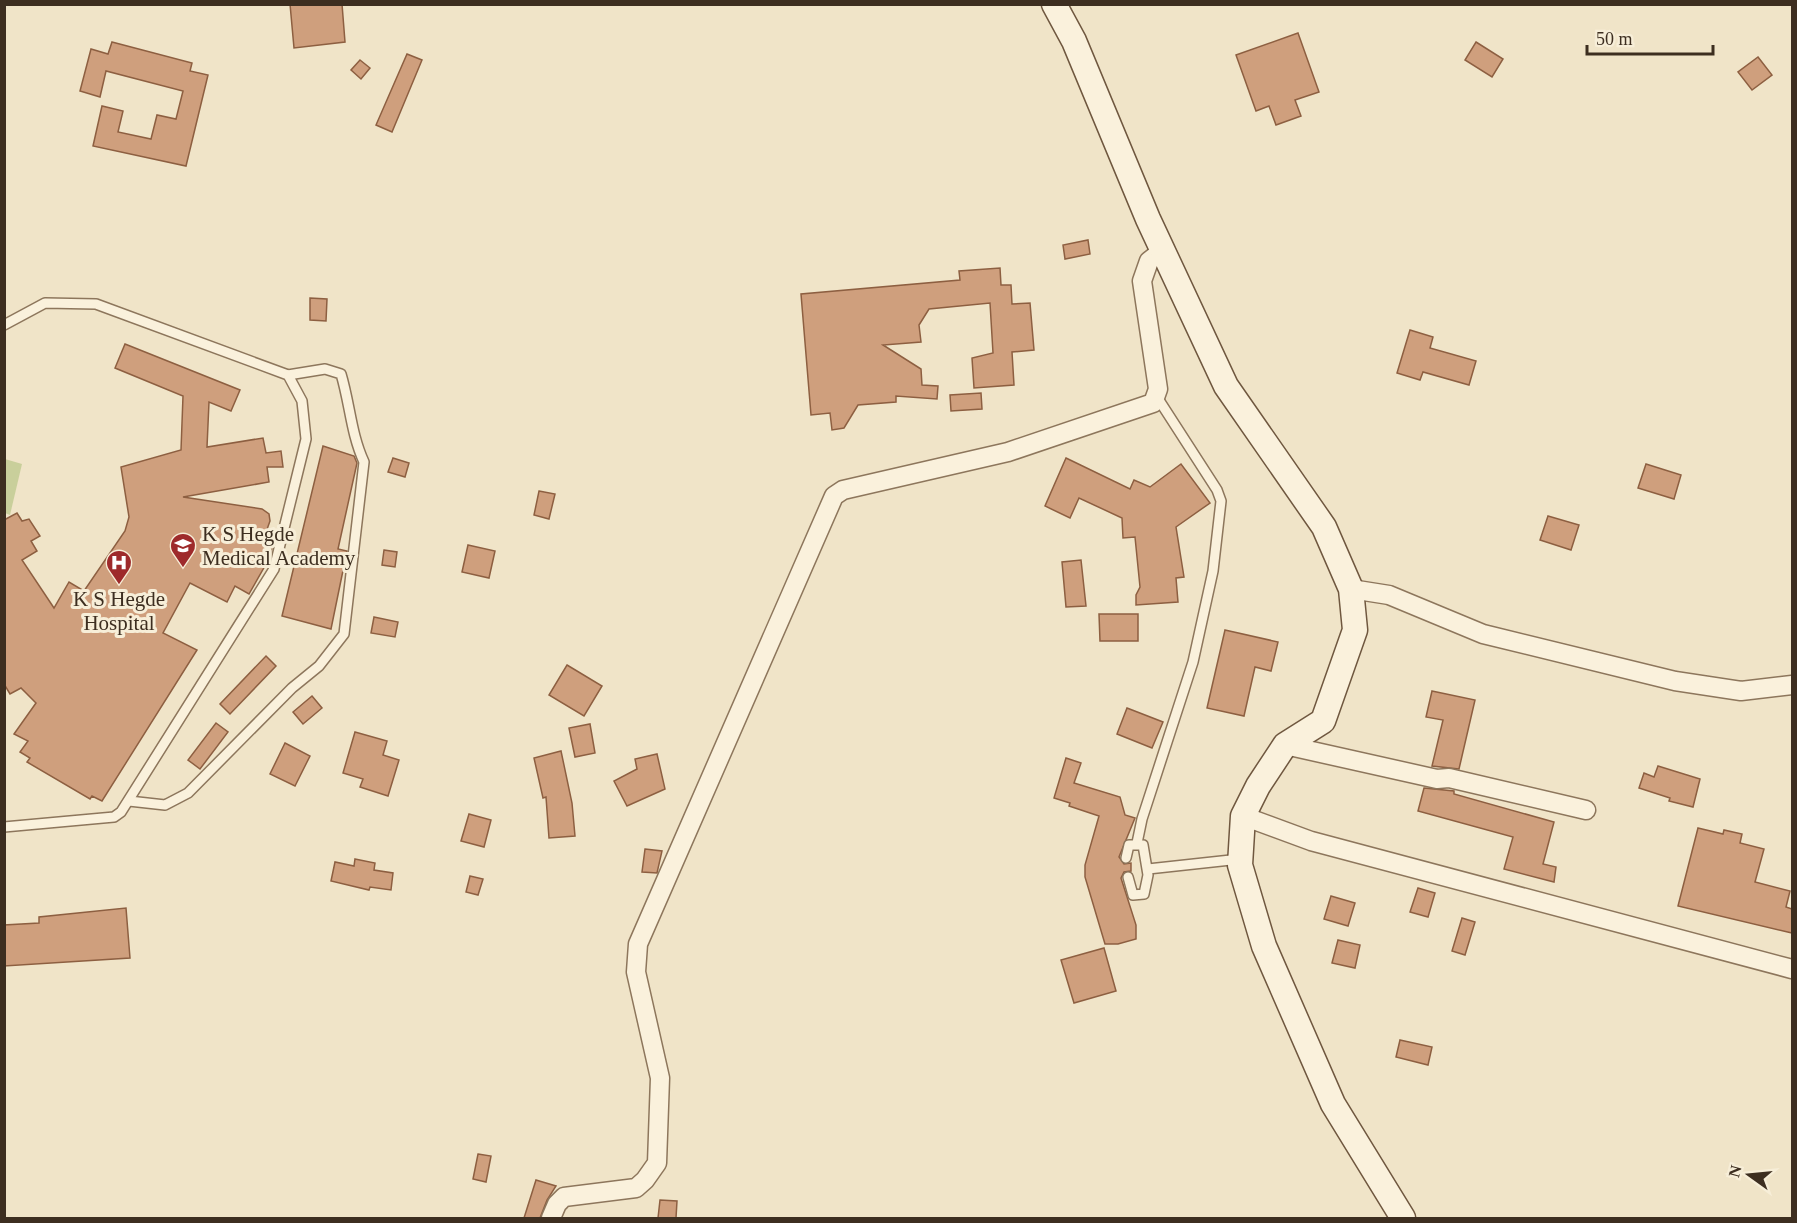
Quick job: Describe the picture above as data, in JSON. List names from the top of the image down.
{
  "places": {
    "school or university": ["K S Hegde Medical Academy"],
    "hospital": ["K S Hegde Hospital"]
  },
  "scale_bar": "50 m",
  "north": "left"
}
